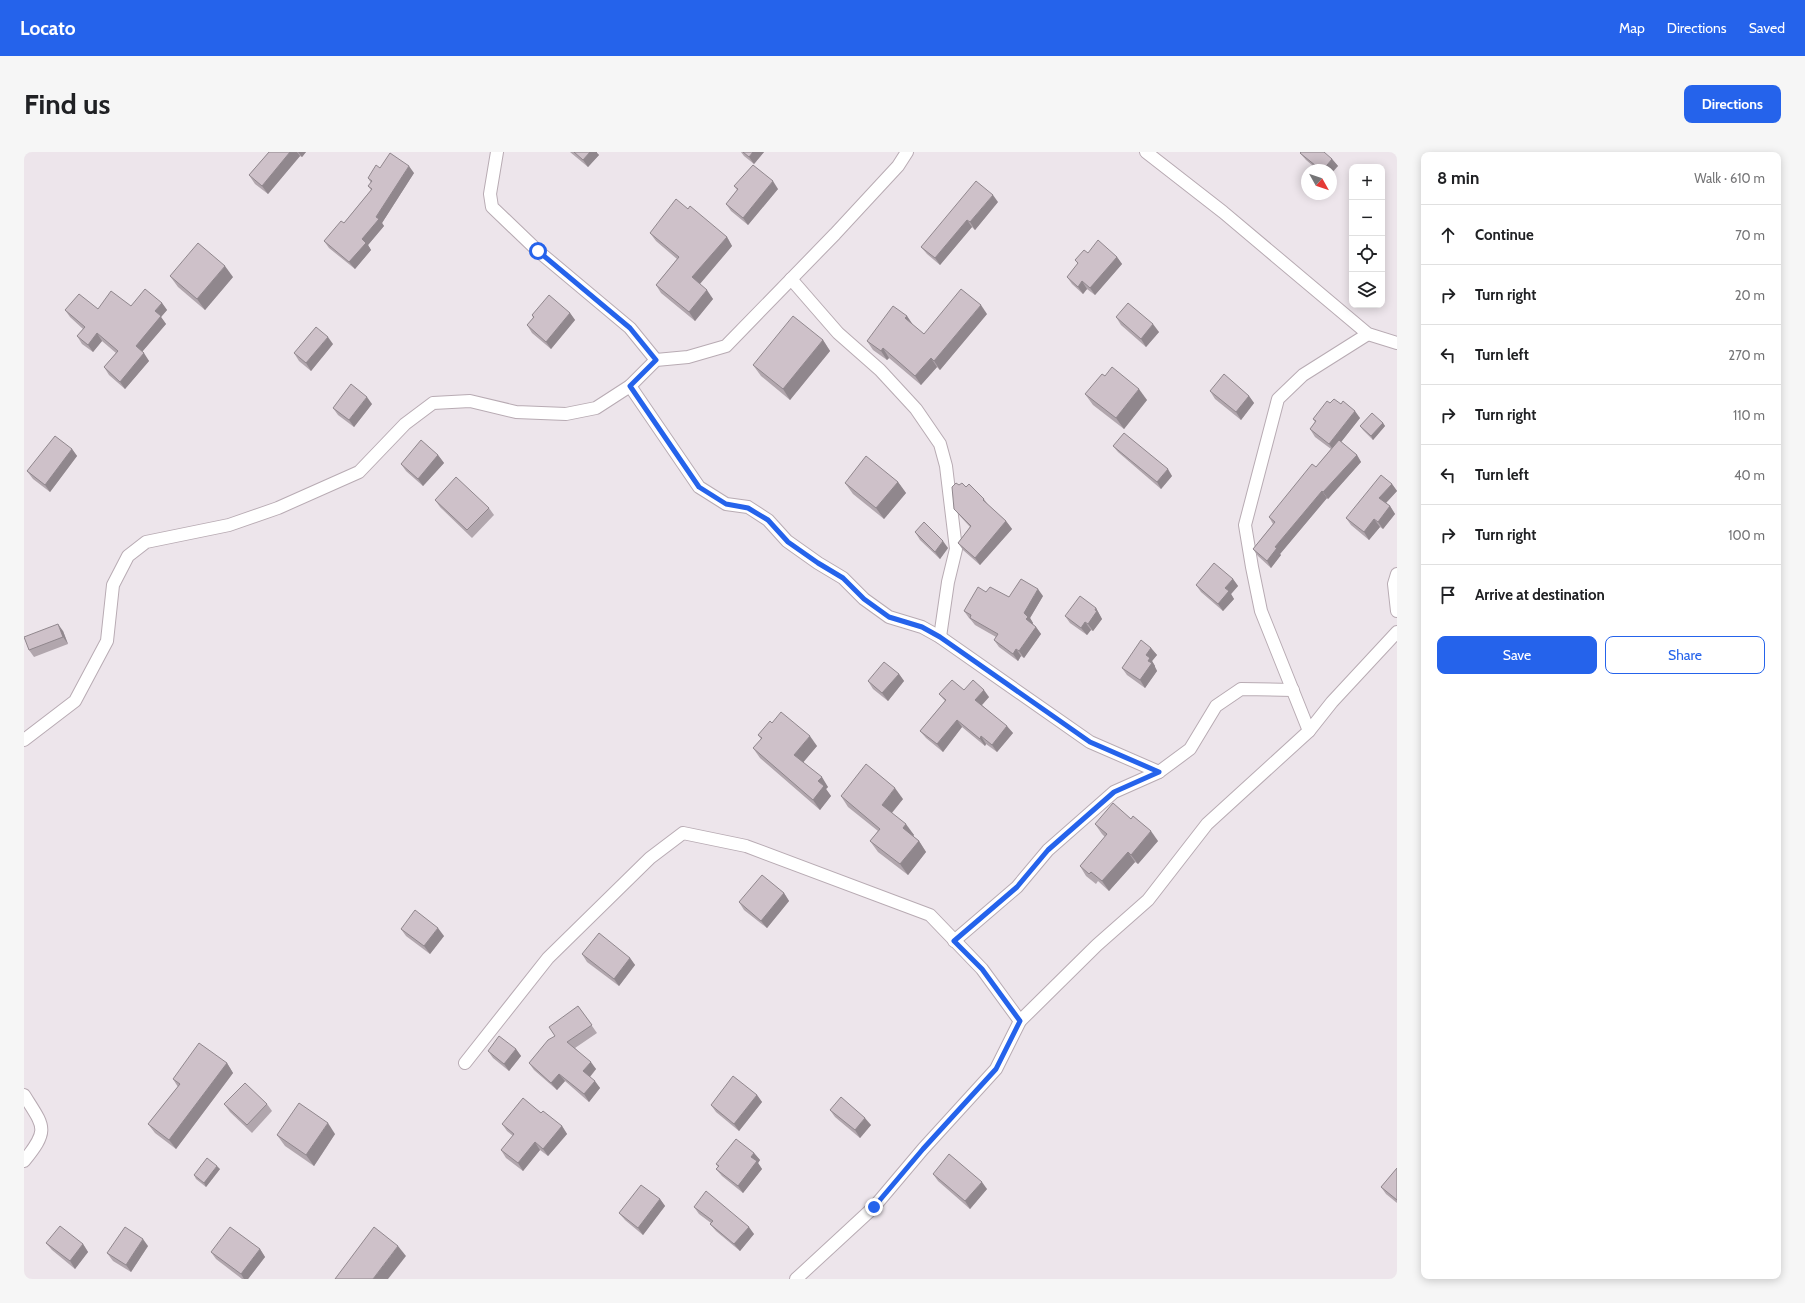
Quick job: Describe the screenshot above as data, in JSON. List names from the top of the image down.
{
  "north": "bottom right",
  "page": {
    "header": "Locato",
    "nav": ["Map", "Directions", "Saved"],
    "buttons": [
      "Directions",
      ["Save", "Share"]
    ],
    "title": "Find us",
    "heading": ["8 min", "Walk · 610 m"],
    "map_buttons": ["+", "−"],
    "list": [
      ["Continue", "70 m"],
      ["Turn right", "20 m"],
      ["Turn left", "270 m"],
      ["Turn right", "110 m"],
      ["Turn left", "40 m"],
      ["Turn right", "100 m"],
      "Arrive at destination"
    ]
  }
}
